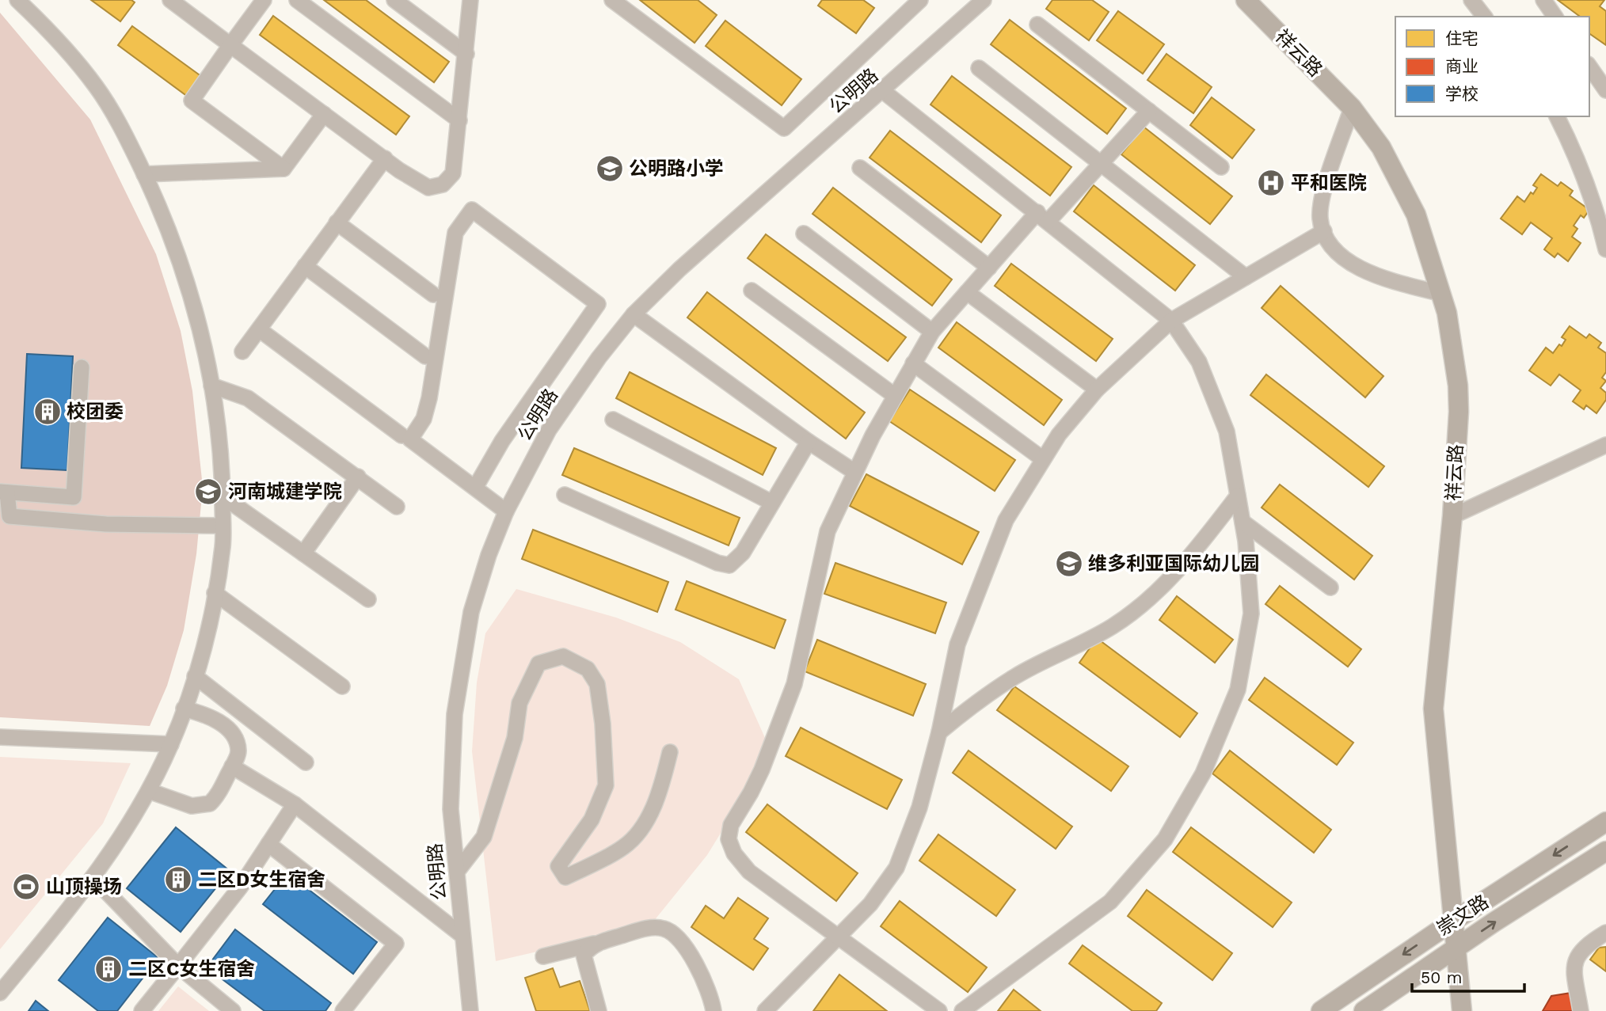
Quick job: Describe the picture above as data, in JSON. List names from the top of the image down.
{
  "streets": {
    "main road": ["祥云路", "崇文路"],
    "street": ["公明路"]
  },
  "crossings": [
    ["祥云路", "崇文路"]
  ],
  "places": {
    "school or university": ["公明路小学", "河南城建学院", "维多利亚国际幼儿园"],
    "hospital": ["平和医院"],
    "building": ["校团委", "二区D女生宿舍", "二区C女生宿舍"],
    "sports": ["山顶操场"]
  },
  "legend": ["住宅", "商业", "学校"],
  "scale_bar": "50 m"
}
